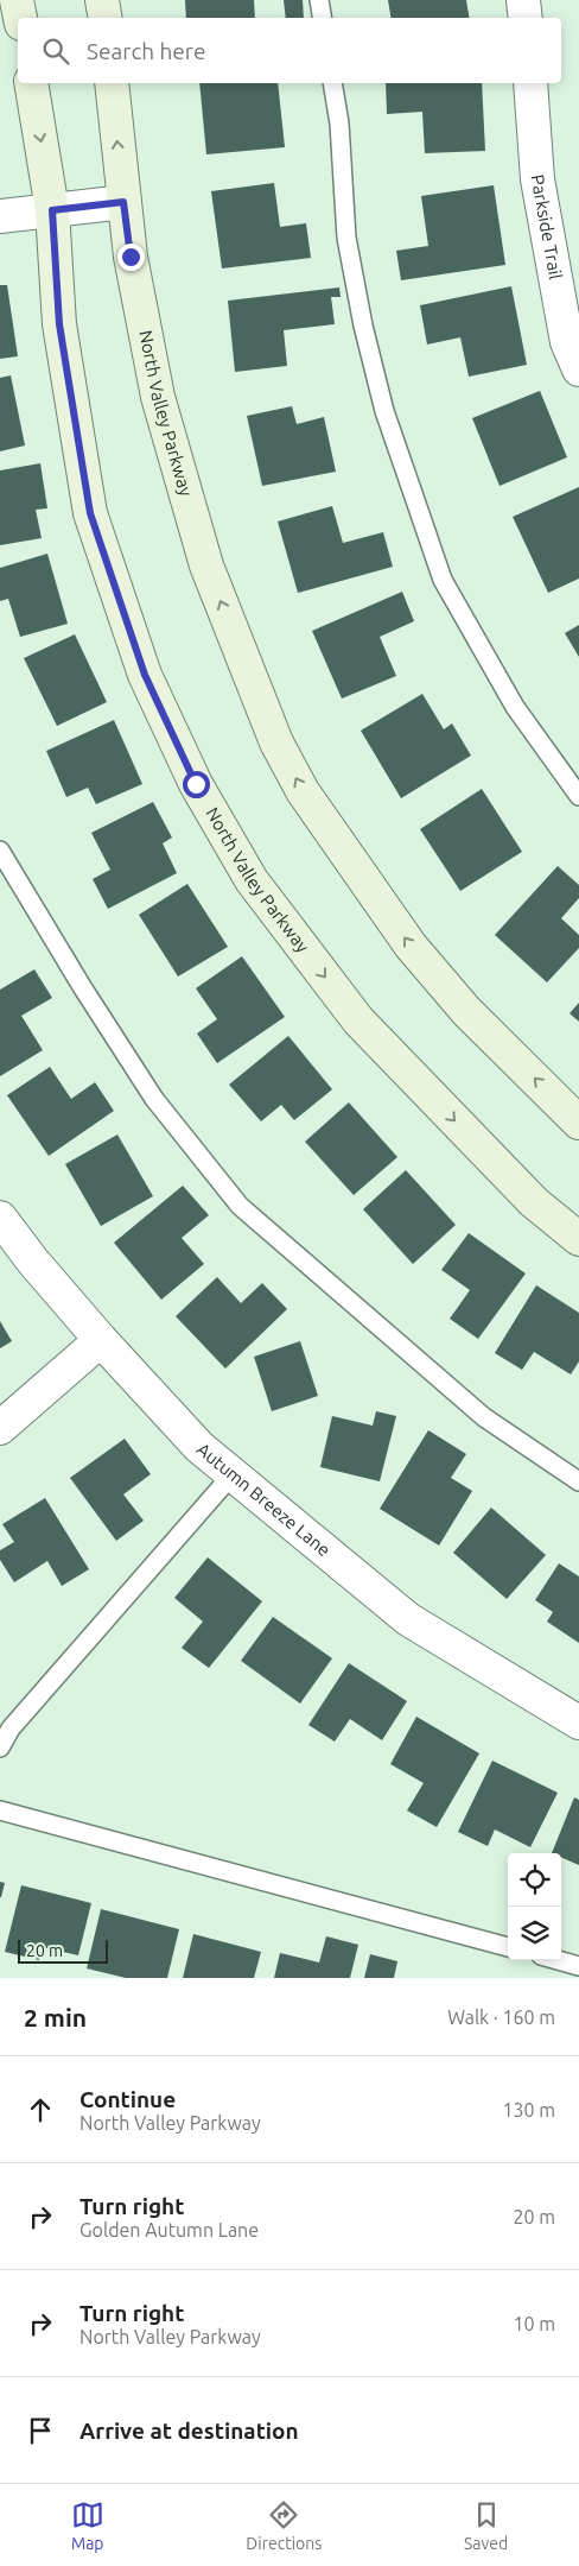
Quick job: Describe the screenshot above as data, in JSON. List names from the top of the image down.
{
  "streets": {
    "street": ["Parkside Trail", "North Valley Parkway", "Autumn Breeze Lane"]
  },
  "scale_bar": "20 m",
  "page": {
    "search": "Search here",
    "scale": "20 m",
    "heading": ["2 min", "Walk · 160 m"],
    "list": [
      ["Continue", "North Valley Parkway", "130 m"],
      ["Turn right", "Golden Autumn Lane", "20 m"],
      ["Turn right", "North Valley Parkway", "10 m"],
      "Arrive at destination"
    ],
    "nav": ["Map", "Directions", "Saved"]
  }
}
